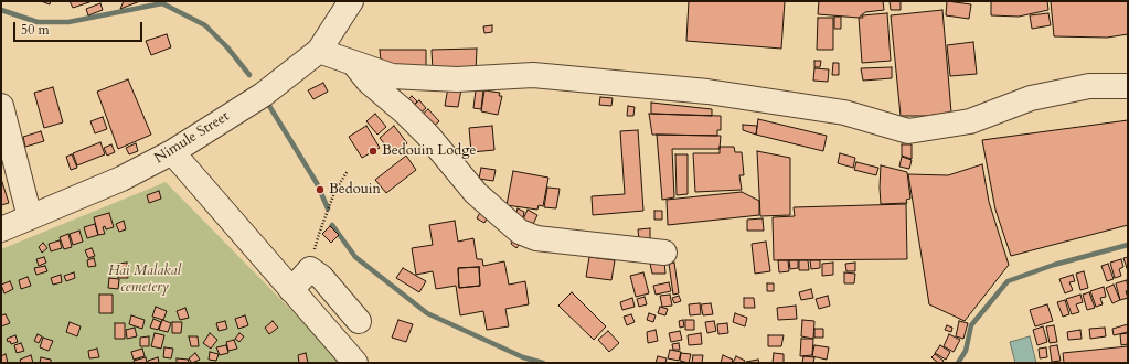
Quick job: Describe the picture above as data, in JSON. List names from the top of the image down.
{
  "streets": {
    "street": ["Nimule Street"]
  },
  "parks": ["Hai Malakal cemetery"],
  "places": ["Bedouin Lodge", "Bedouin"],
  "scale_bar": "50 m"
}
